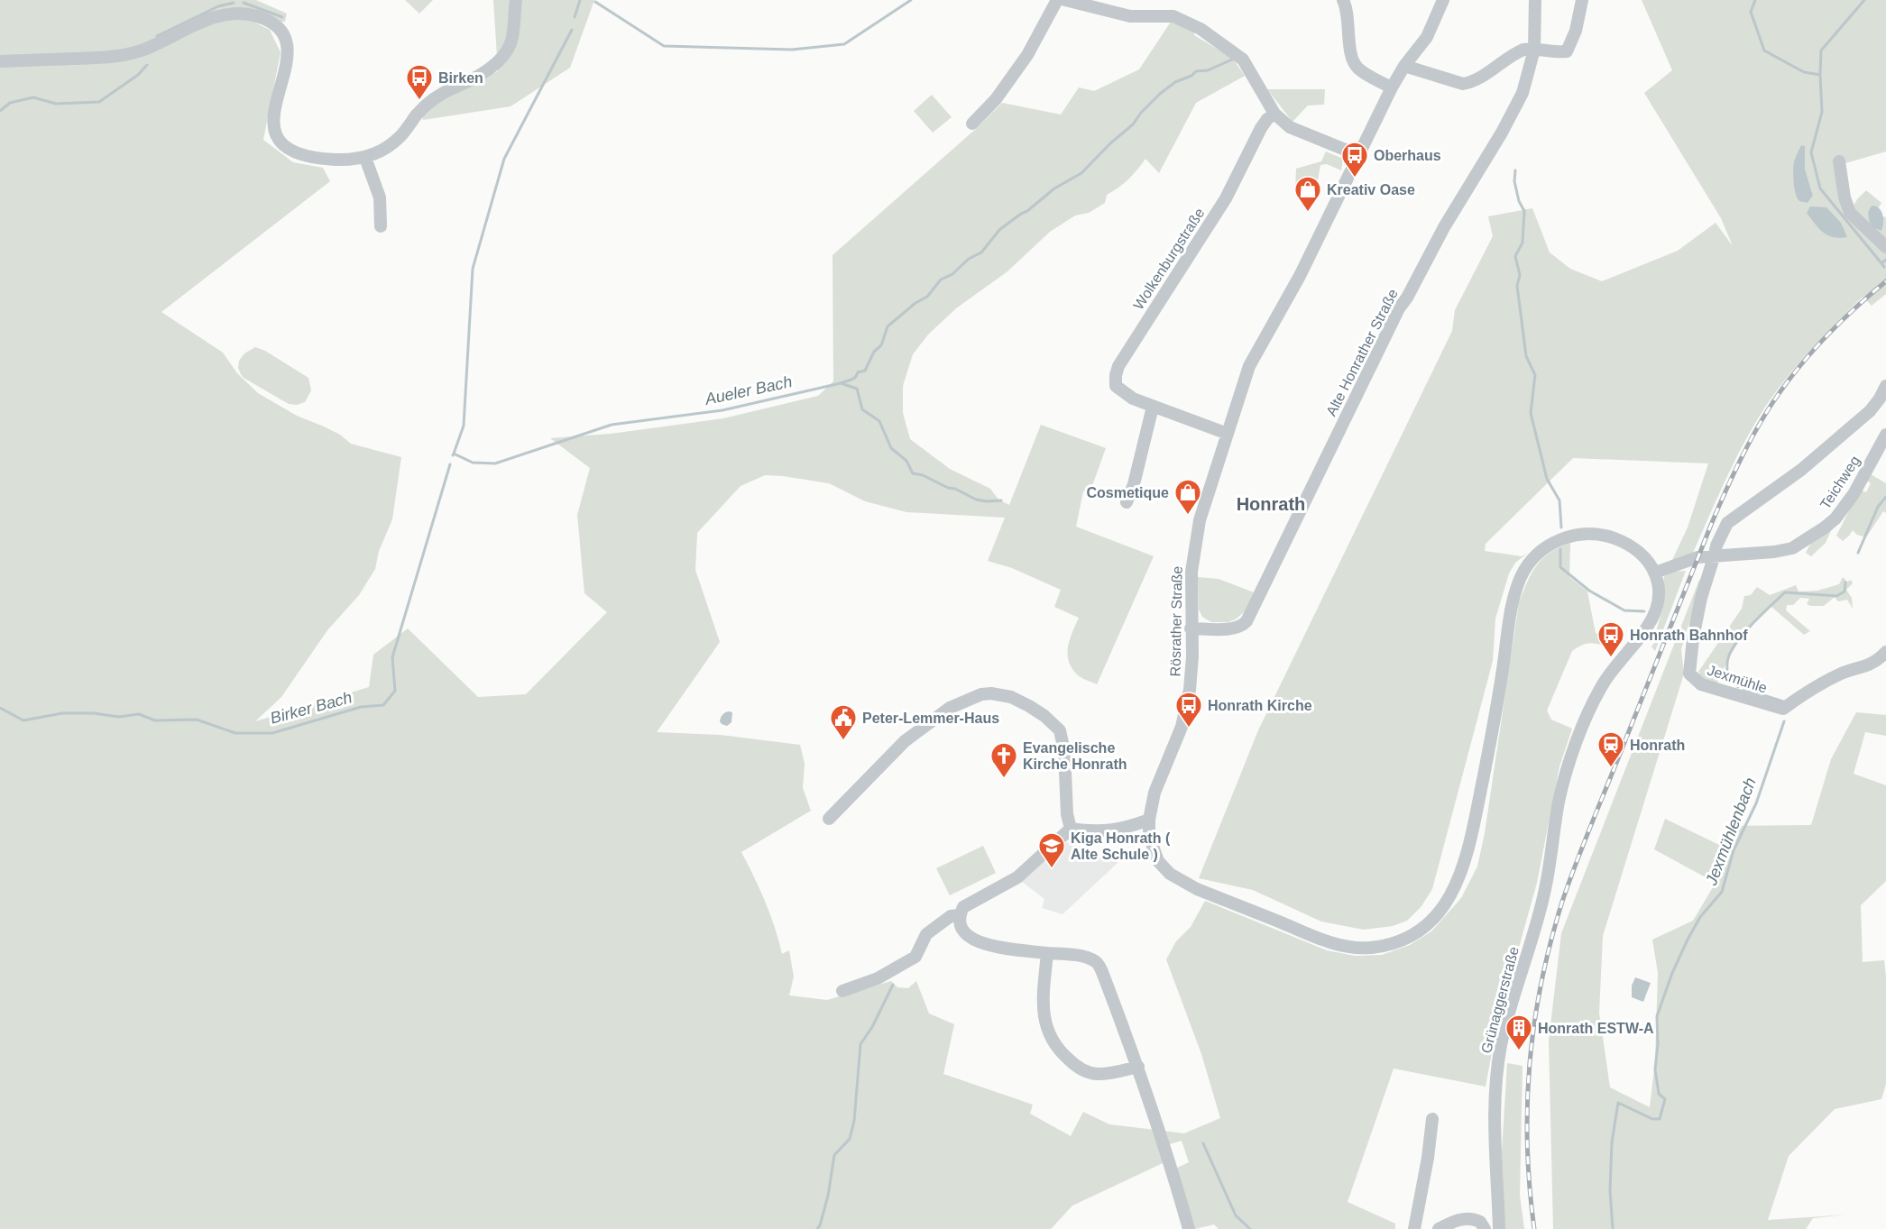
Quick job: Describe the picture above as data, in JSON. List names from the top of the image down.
{
  "streets": {
    "street": [
      "Wolkenburgstraße",
      "Alte Honrather Straße",
      "Teichweg",
      "Rösrather Straße",
      "Jexmühle",
      "Grünaggerstraße"
    ]
  },
  "crossings": [
    ["Wolkenburgstraße", "Rösrather Straße"],
    ["Alte Honrather Straße", "Rösrather Straße"],
    ["Teichweg", "Jexmühle"],
    ["Rösrather Straße", "Grünaggerstraße"]
  ],
  "districts": ["Honrath"],
  "water": ["Aueler Bach", "Birker Bach", "Jexmühlenbach"],
  "places": {
    "bus stop": [
      "Birken",
      "Oberhaus",
      "Honrath Bahnhof",
      "Honrath Kirche"
    ],
    "shop": ["Kreativ Oase", "Cosmetique"],
    "public building": ["Peter-Lemmer-Haus"],
    "station": ["Honrath"],
    "church": ["Evangelische Kirche Honrath"],
    "school or university": ["Kiga Honrath ( Alte Schule )"],
    "building": ["Honrath ESTW-A"]
  }
}
